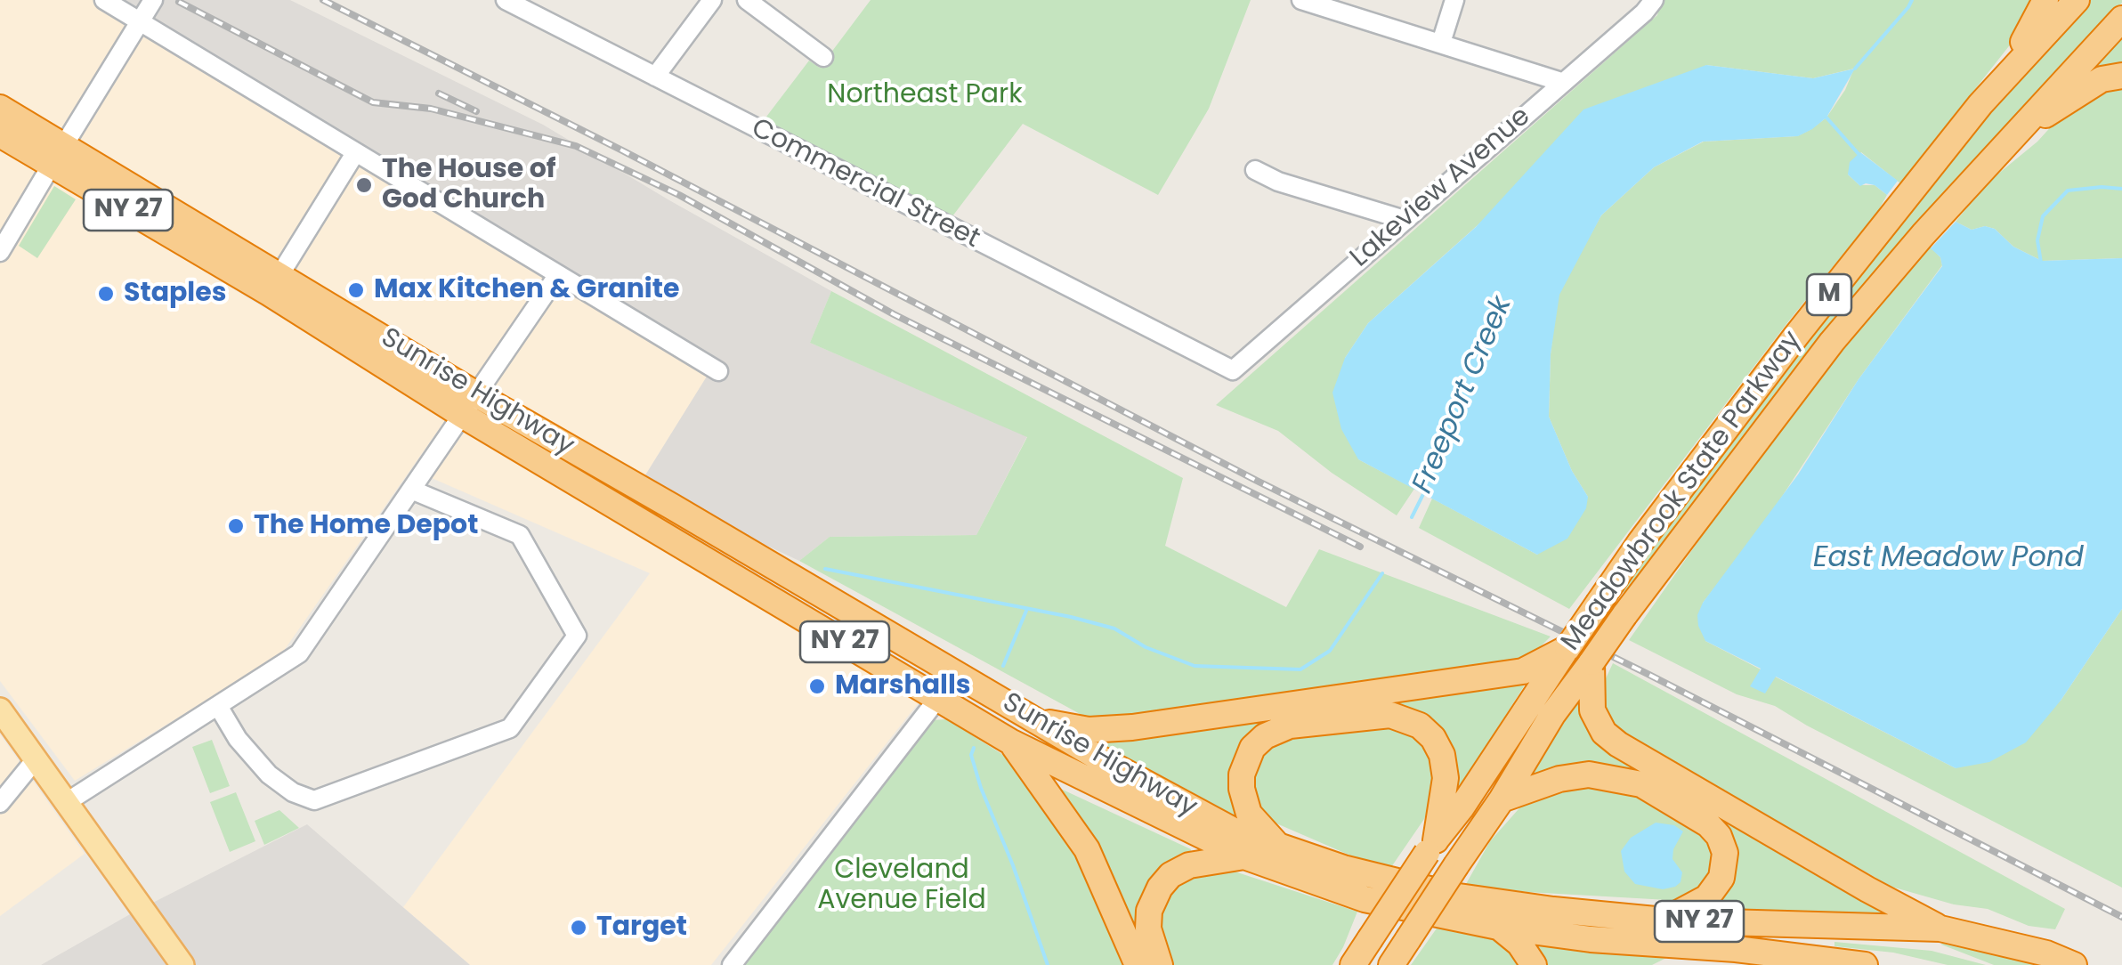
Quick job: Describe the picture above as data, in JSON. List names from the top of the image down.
{
  "streets": {
    "highway": [
      "NY 27",
      "M",
      "Sunrise Highway",
      "Meadowbrook State Parkway"
    ],
    "street": ["Commercial Street", "Lakeview Avenue"]
  },
  "crossings": [
    ["Commercial Street", "Lakeview Avenue"]
  ],
  "water": ["Freeport Creek", "East Meadow Pond"],
  "parks": ["Northeast Park", "Cleveland Avenue Field"],
  "places": [
    "The House of God Church",
    "Max Kitchen & Granite",
    "Staples",
    "The Home Depot",
    "Marshalls",
    "Target"
  ]
}
